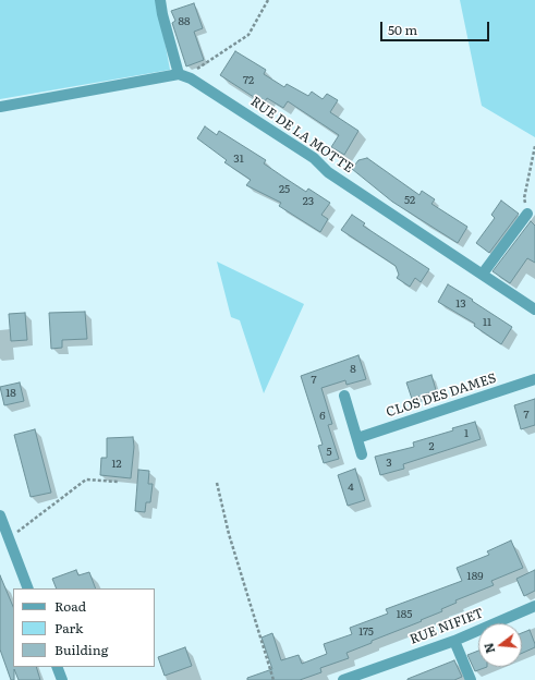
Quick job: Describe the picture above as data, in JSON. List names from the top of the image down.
{
  "streets": {
    "street": ["RUE DE LA MOTTE", "CLOS DES DAMES", "RUE NIFIET"]
  },
  "house_numbers": [
    "88",
    "72",
    "31",
    "25",
    "52",
    "23",
    "13",
    "11",
    "8",
    "7",
    "18",
    "7",
    "6",
    "1",
    "2",
    "5",
    "3",
    "12",
    "4",
    "189",
    "185",
    "175"
  ],
  "legend": ["Road", "Park", "Building"],
  "scale_bar": "50 m",
  "north": "left"
}
